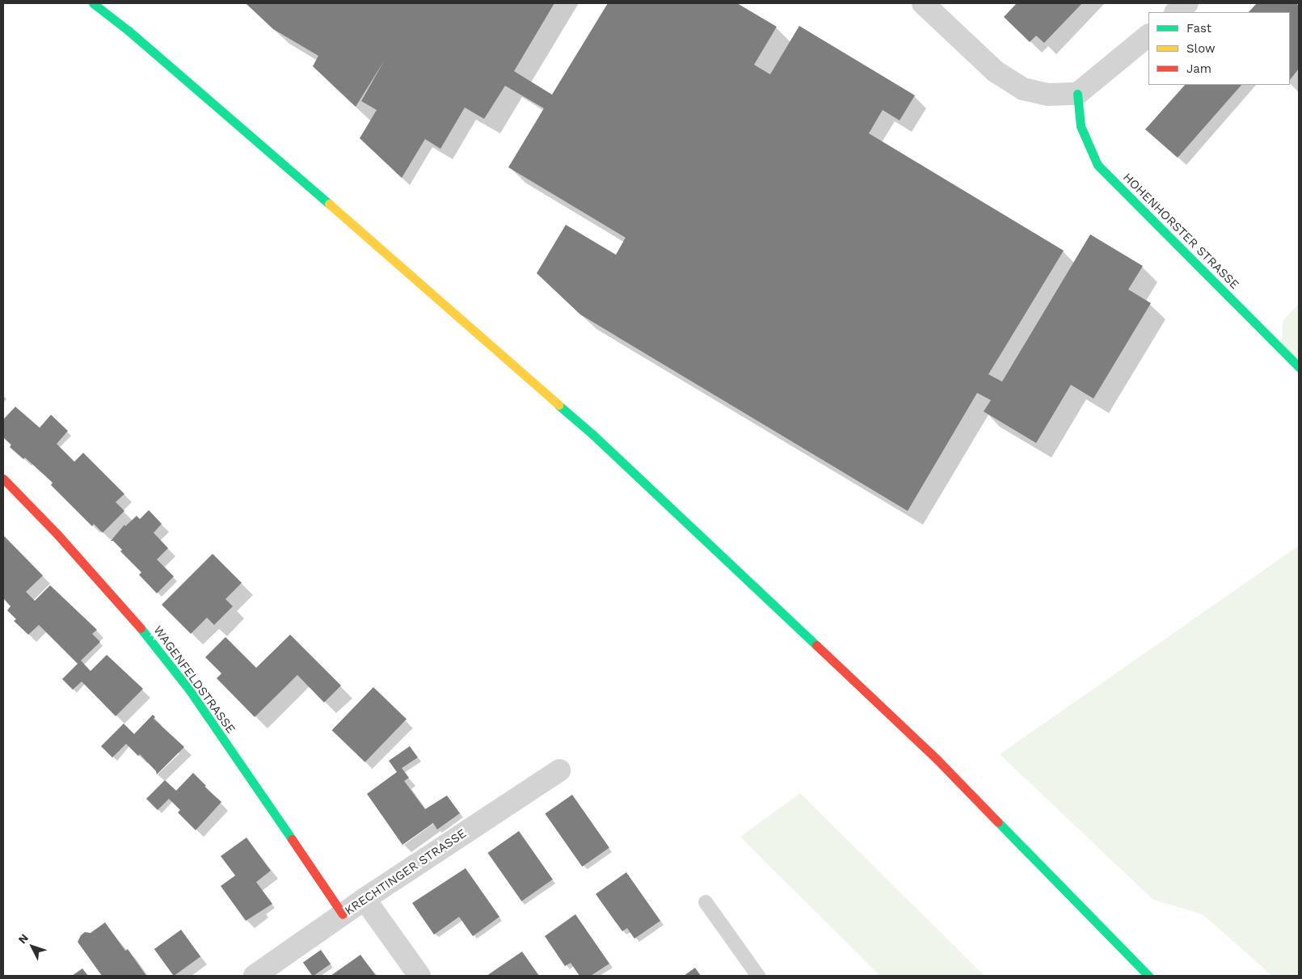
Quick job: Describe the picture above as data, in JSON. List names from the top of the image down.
{
  "streets": {
    "main road": ["HOHENHORSTER STRASSE", "WAGENFELDSTRASSE"],
    "street": ["KRECHTINGER STRASSE"]
  },
  "crossings": [
    ["WAGENFELDSTRASSE", "KRECHTINGER STRASSE"]
  ],
  "legend": ["Fast", "Slow", "Jam"],
  "north": "top left"
}
